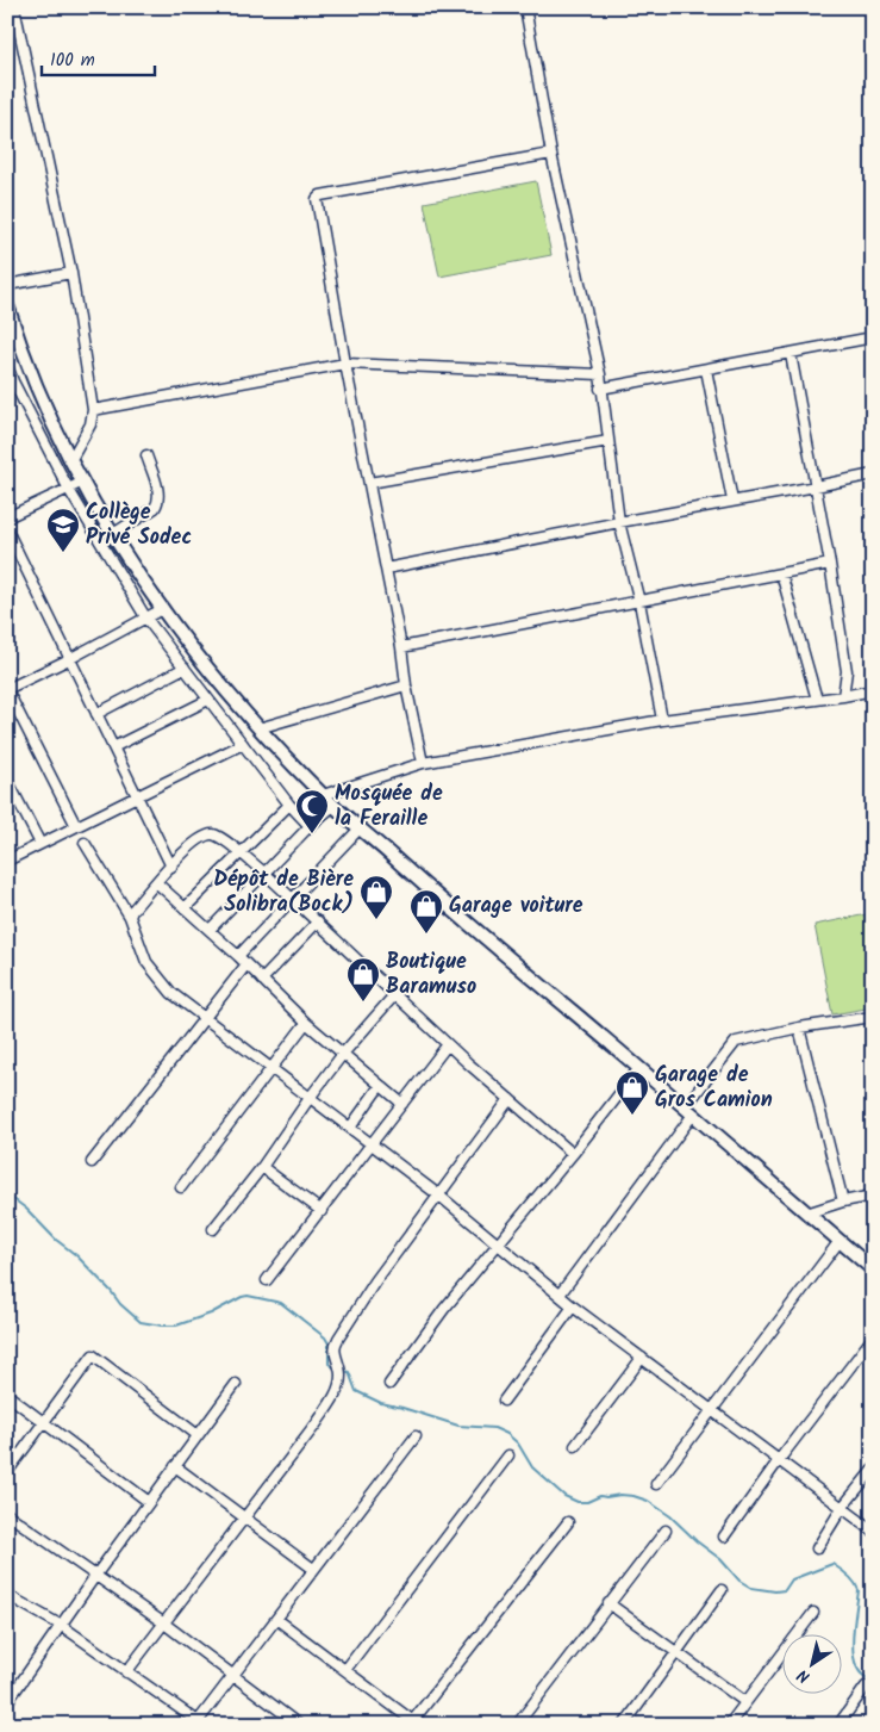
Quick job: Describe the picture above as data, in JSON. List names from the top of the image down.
{
  "places": {
    "school or university": ["Collège Privé Sodec"],
    "mosque": ["Mosquée de la Feraille"],
    "shop": [
      "Dépôt de Bière Solibra(Bock)",
      "Garage voiture",
      "Boutique Baramuso",
      "Garage de Gros Camion"
    ]
  },
  "scale_bar": "100 m",
  "north": "bottom left"
}
